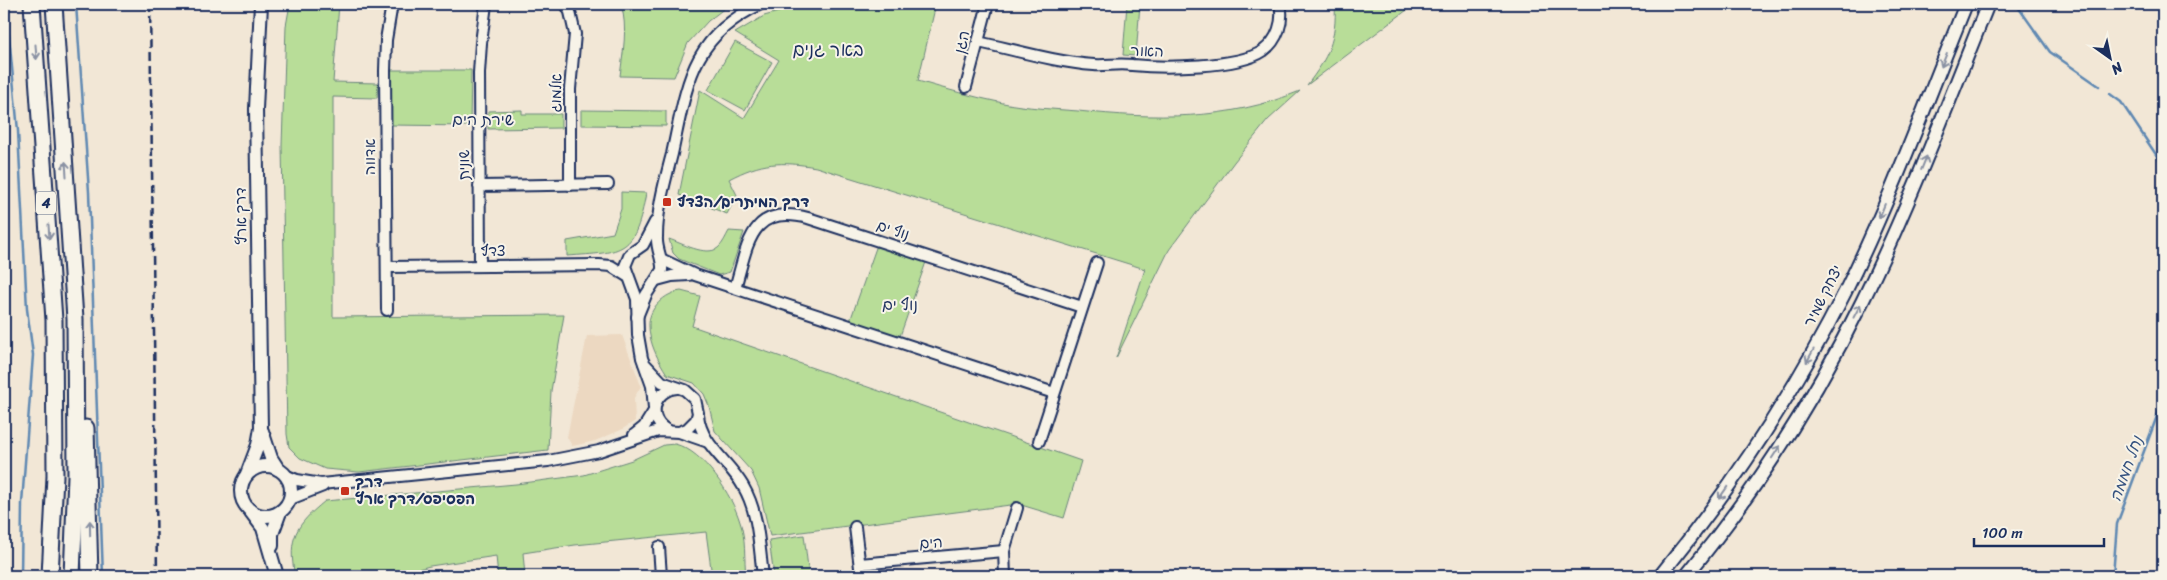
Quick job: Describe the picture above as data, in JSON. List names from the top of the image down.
{
  "streets": {
    "highway": ["4"],
    "main road": ["דרך ארץ", "יצחק שמיר"],
    "street": [
      "הגן",
      "האור",
      "אלמוג",
      "אדווה",
      "שונית",
      "נוף ים",
      "צדף",
      "הים"
    ]
  },
  "crossings": [
    ["הגן", "האור"],
    ["אדווה", "צדף"],
    ["שונית", "צדף"]
  ],
  "districts": ["באר גנים", "שירת הים", "נוף ים"],
  "water": ["נחל חממה"],
  "places": {
    "transit": ["דרך המיתרים/הצדף", "דרך הפסיפס/דרך ארץ"]
  },
  "scale_bar": "100 m",
  "north": "bottom right"
}
